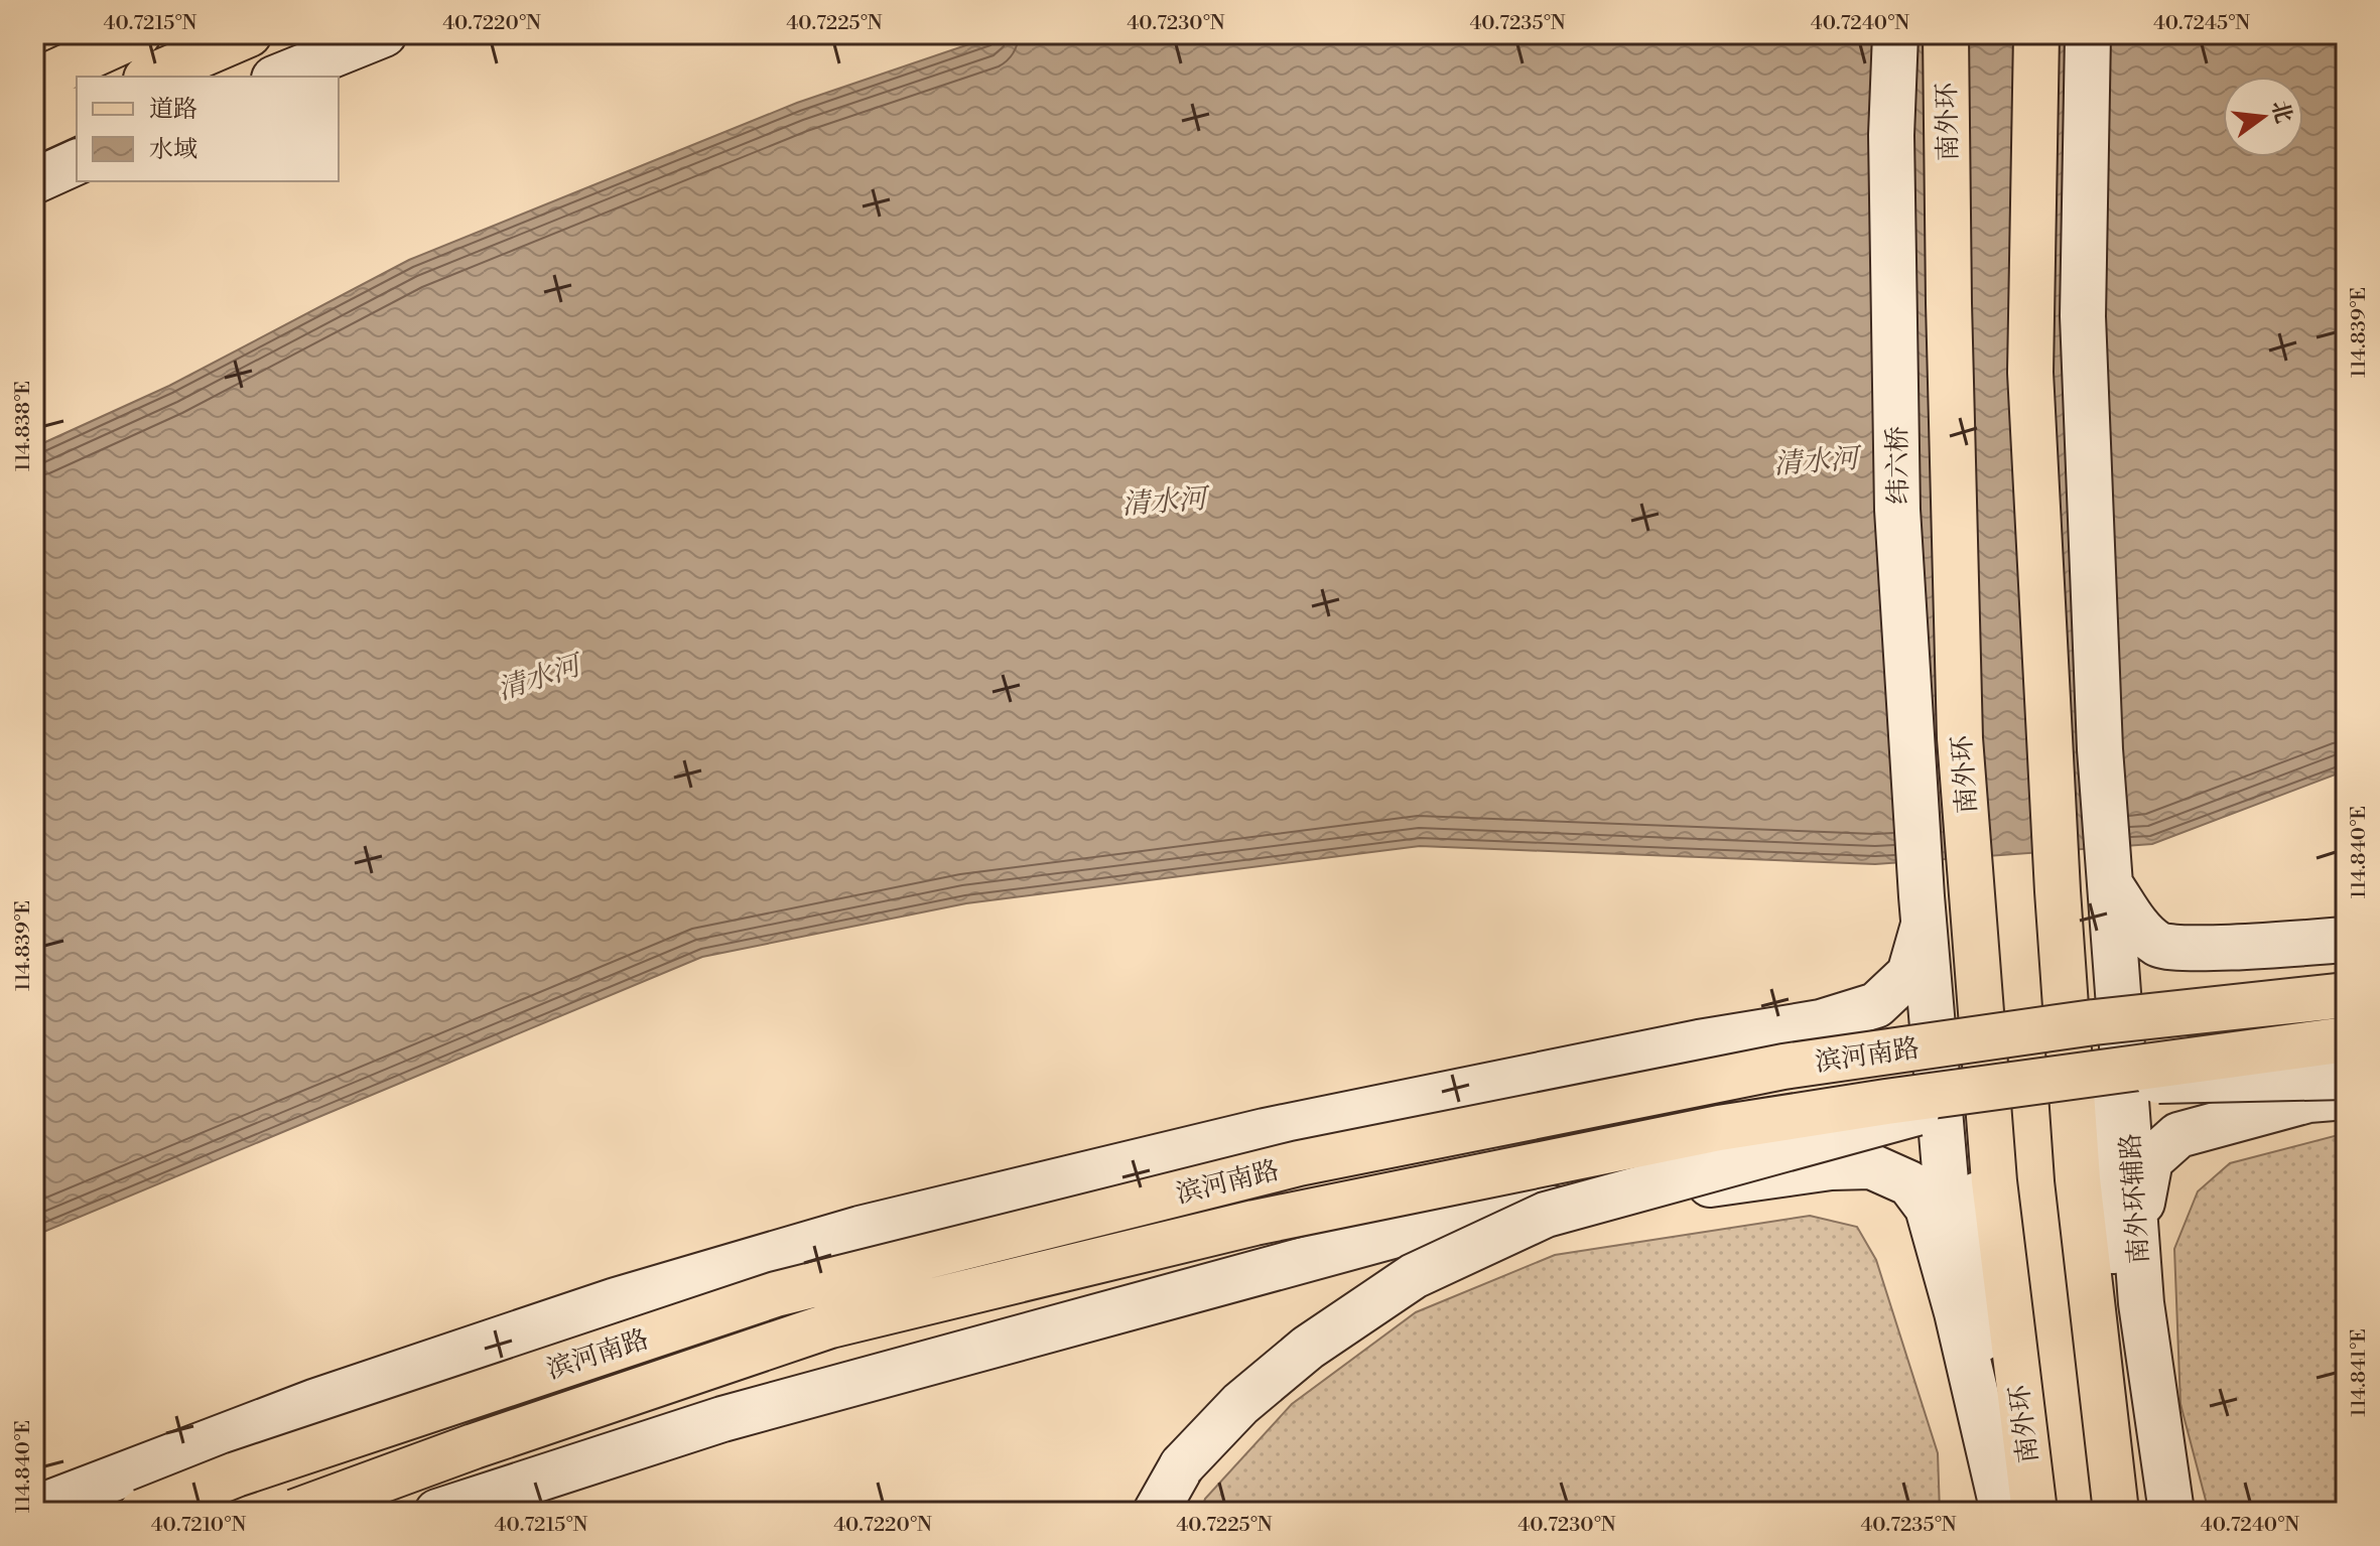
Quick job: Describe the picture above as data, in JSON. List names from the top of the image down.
{
  "streets": {
    "main road": [
      "南外环",
      "纬六桥",
      "滨河南路",
      "南外环辅路"
    ]
  },
  "water": ["清水河"],
  "legend": ["道路", "水域"],
  "north": "right",
  "coordinates": [
    "40.7215°N",
    "40.7220°N",
    "40.7225°N",
    "40.7230°N",
    "40.7235°N",
    "40.7240°N",
    "40.7245°N",
    "114.839°E",
    "114.838°E",
    "114.840°E",
    "114.841°E",
    "40.7210°N"
  ]
}
